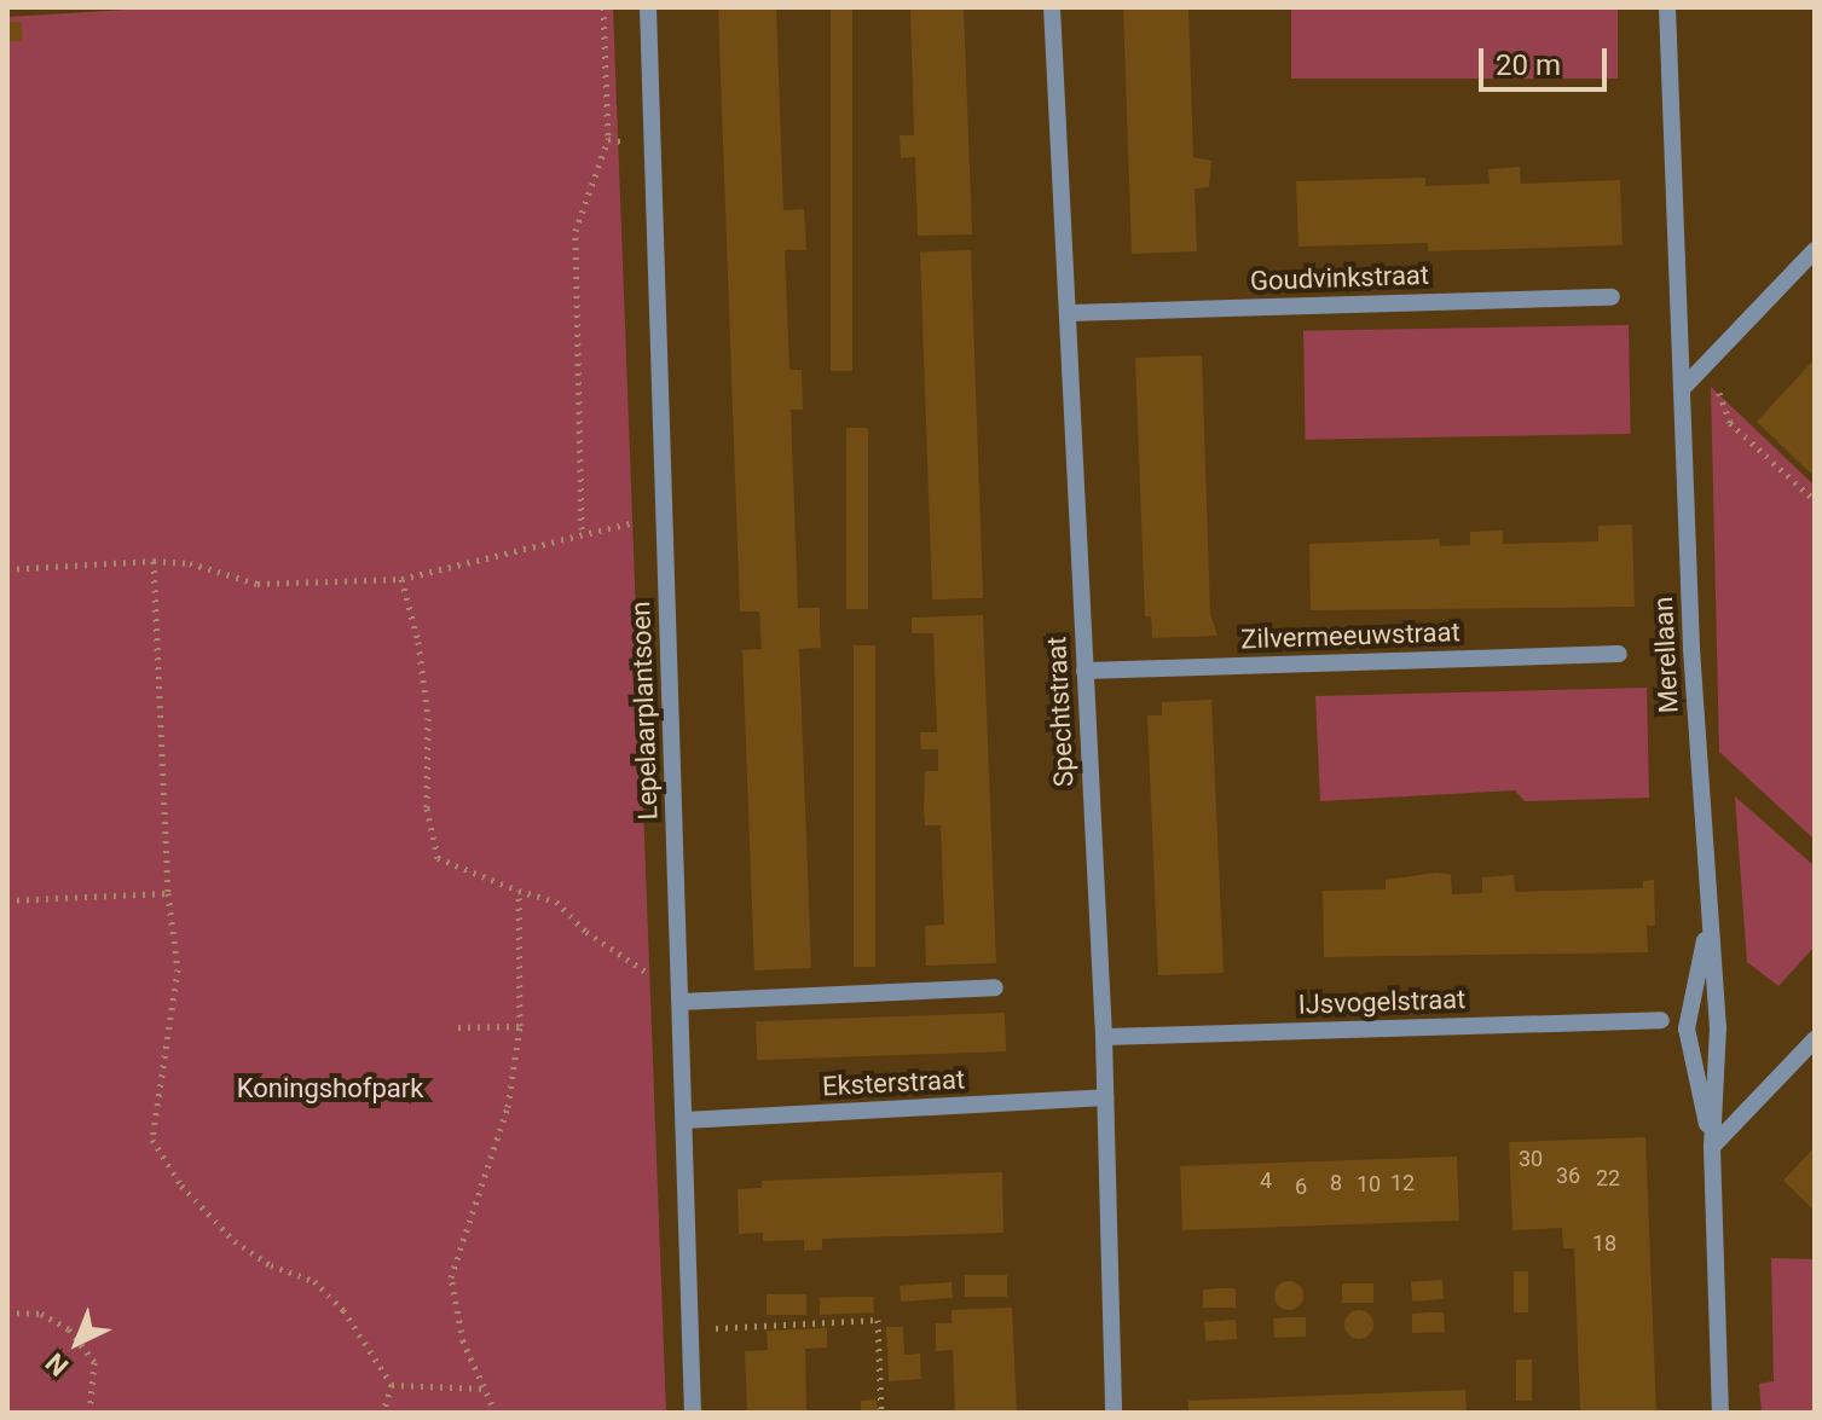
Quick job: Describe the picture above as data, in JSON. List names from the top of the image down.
{
  "streets": {
    "street": [
      "Goudvinkstraat",
      "Zilvermeeuwstraat",
      "Merellaan",
      "Lepelaarplantsoen",
      "Spechtstraat",
      "IJsvogelstraat",
      "Eksterstraat"
    ]
  },
  "crossings": [
    ["Goudvinkstraat", "Spechtstraat"],
    ["Zilvermeeuwstraat", "Spechtstraat"],
    ["Lepelaarplantsoen", "Eksterstraat"],
    ["Spechtstraat", "IJsvogelstraat"],
    ["Spechtstraat", "Eksterstraat"]
  ],
  "parks": ["Koningshofpark"],
  "house_numbers": [
    "30",
    "36",
    "22",
    "4",
    "8",
    "12",
    "10",
    "6",
    "18"
  ],
  "scale_bar": "20 m",
  "north": "bottom left"
}
